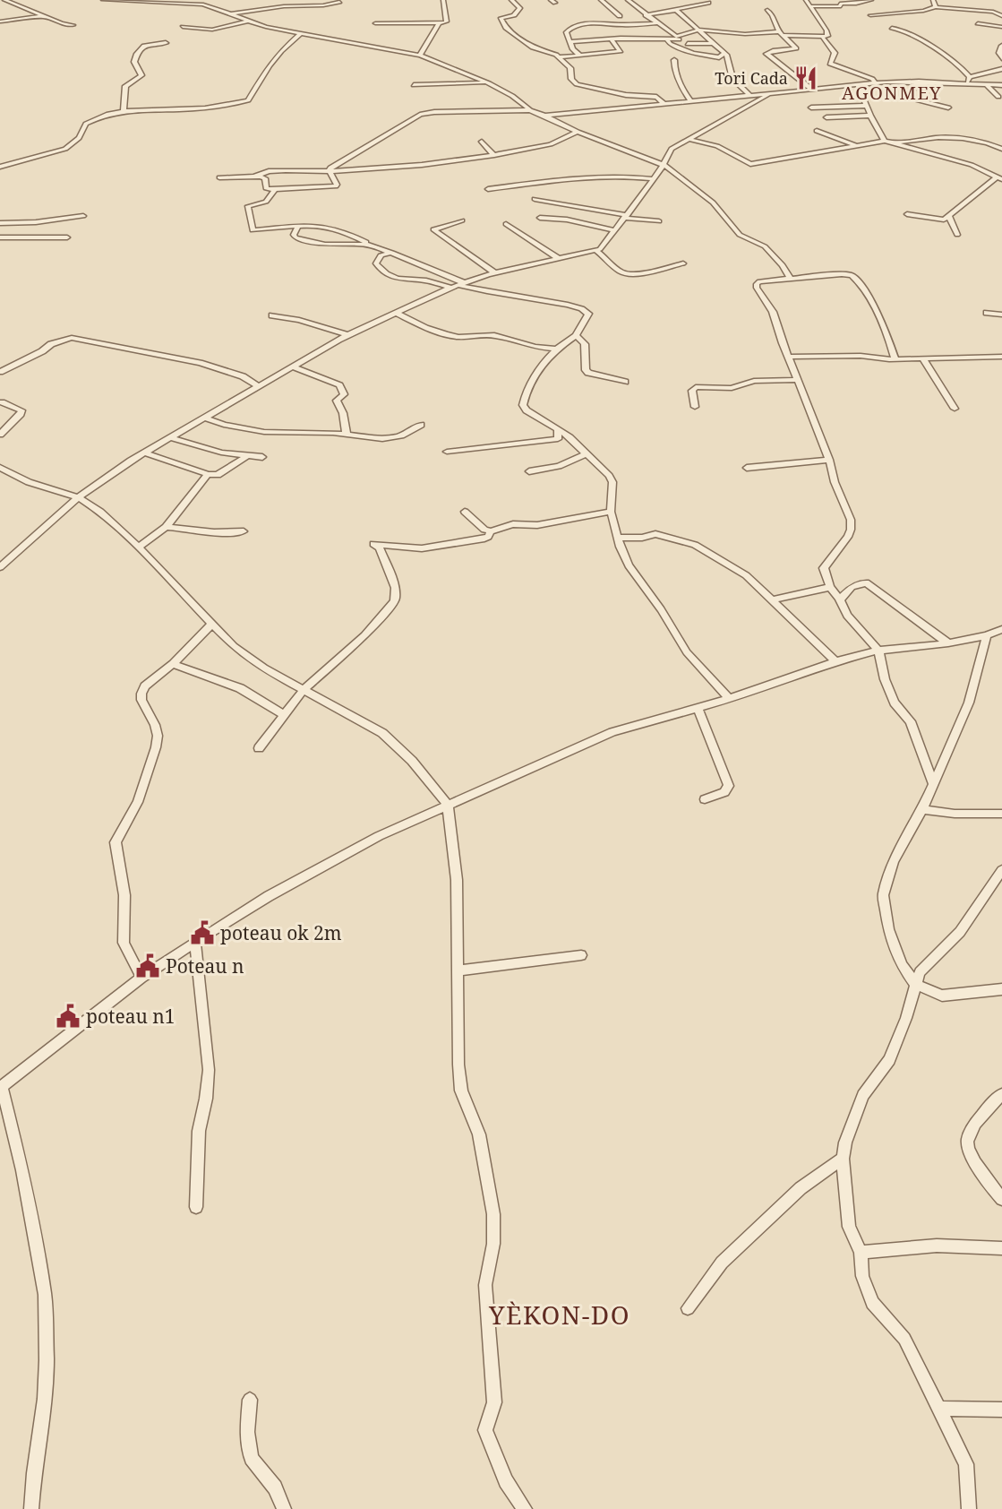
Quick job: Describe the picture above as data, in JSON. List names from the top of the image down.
{
  "districts": ["AGONMEY", "YÈKON-DO"],
  "places": {
    "restaurant": ["Tori Cada"],
    "public building": ["poteau ok 2m", "Poteau n", "poteau n1"]
  }
}
